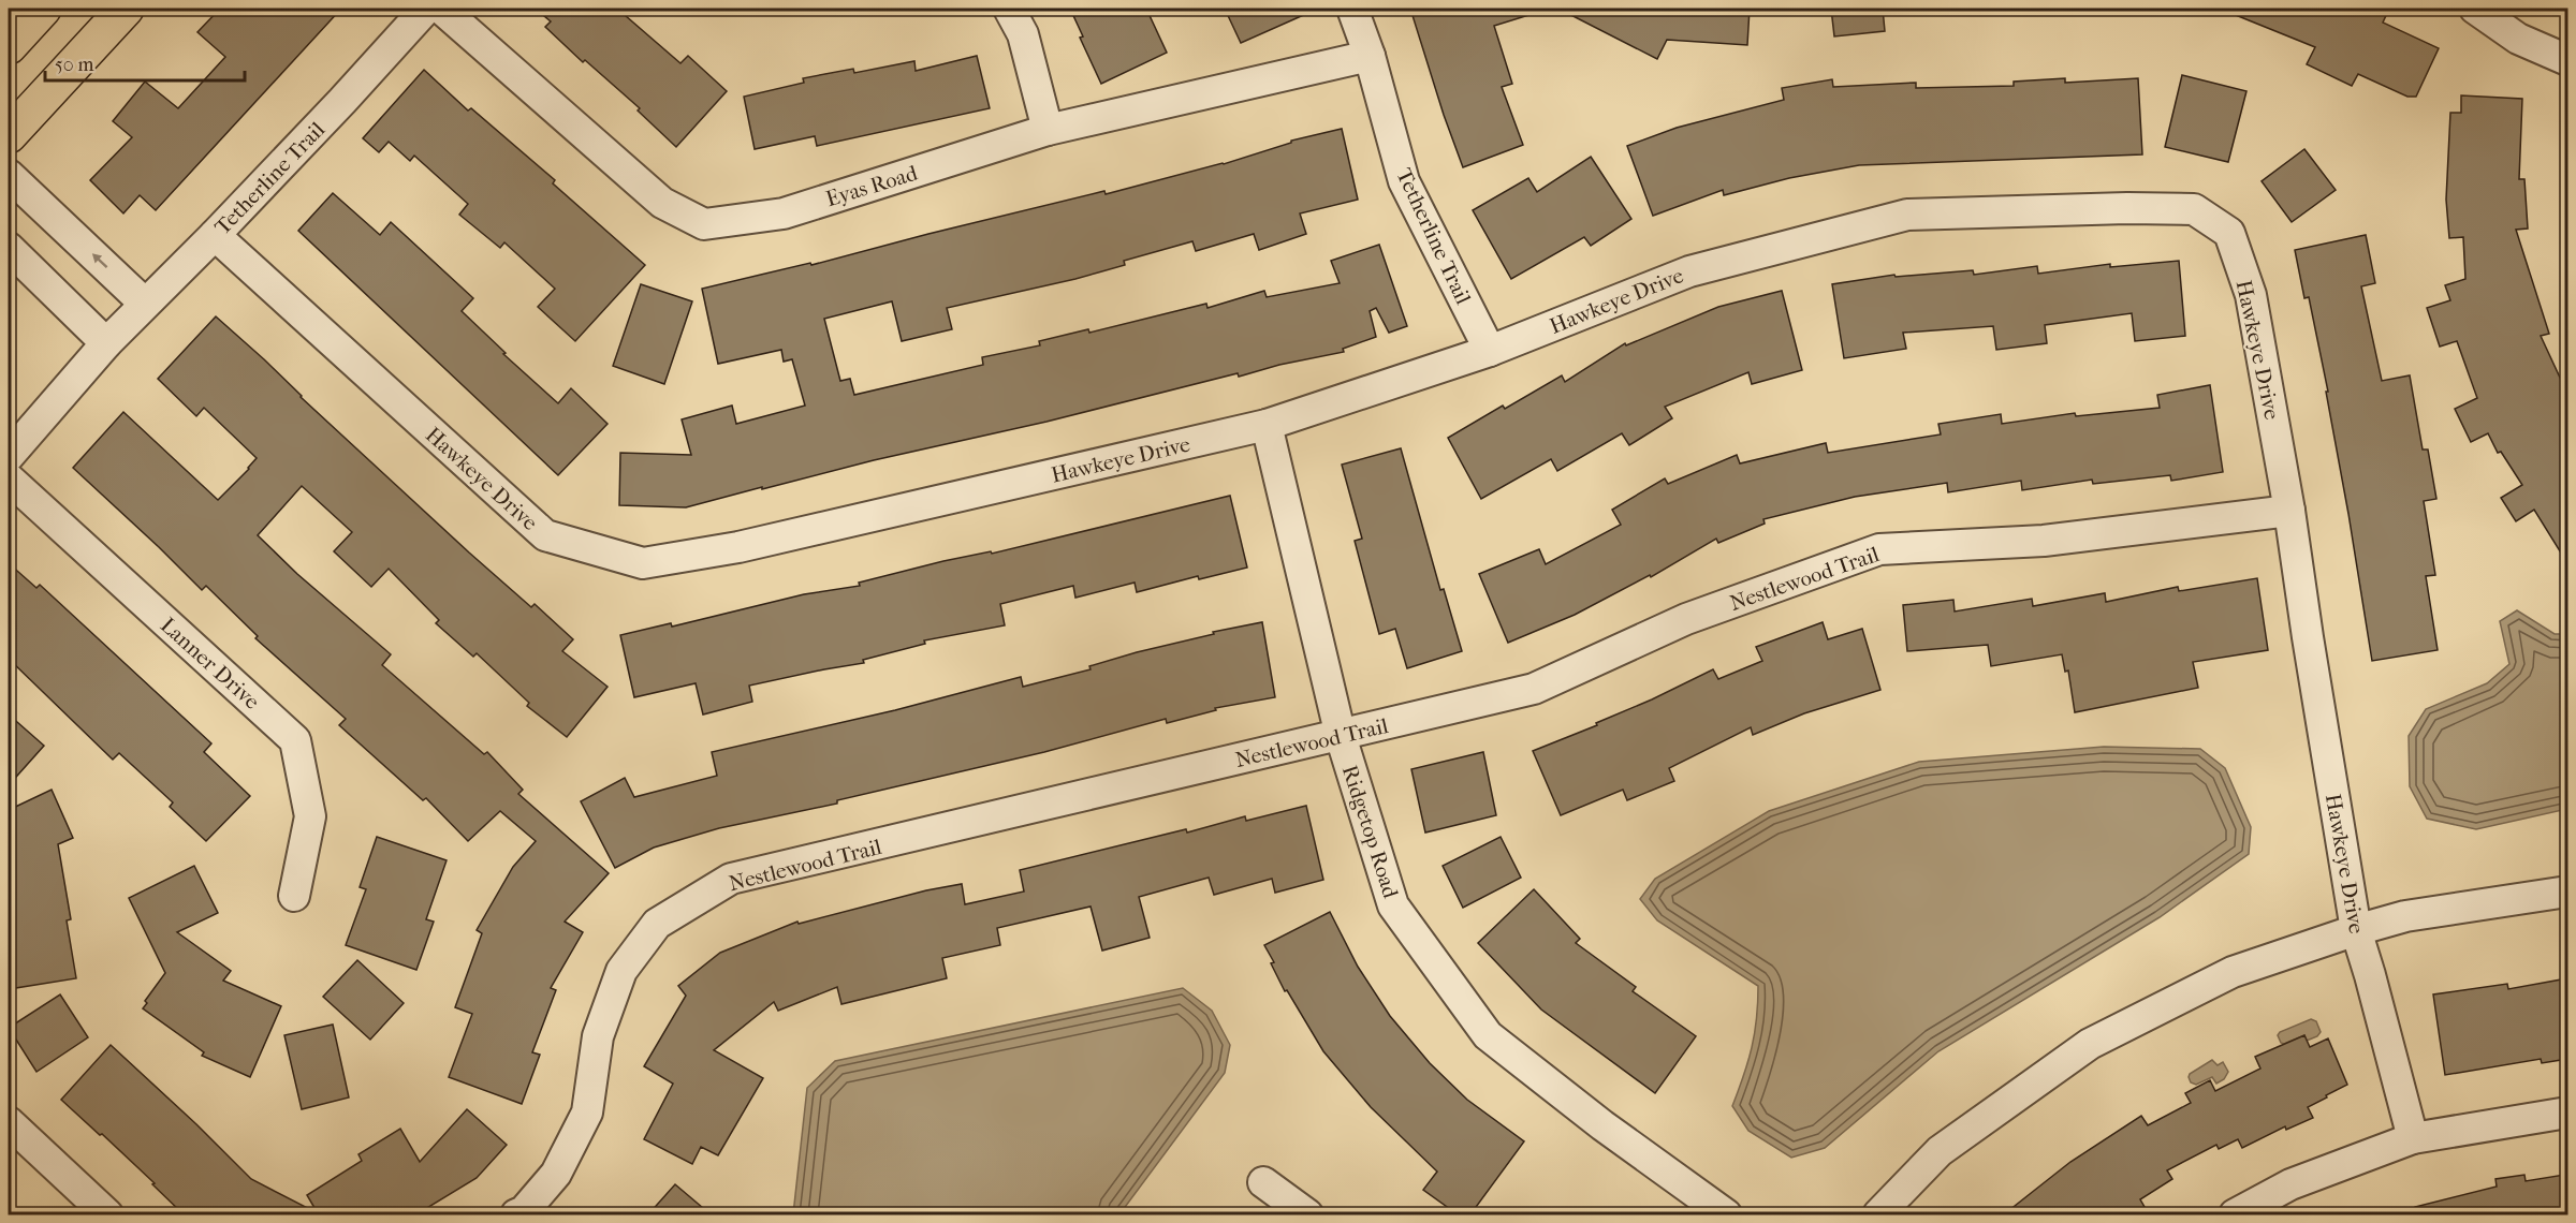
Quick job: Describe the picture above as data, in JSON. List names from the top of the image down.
{
  "streets": {
    "street": [
      "Tetherline Trail",
      "Eyas Road",
      "Hawkeye Drive",
      "Nestlewood Trail",
      "Lanner Drive",
      "Ridgetop Road"
    ]
  },
  "crossings": [
    ["Tetherline Trail", "Eyas Road"],
    ["Tetherline Trail", "Hawkeye Drive"],
    ["Hawkeye Drive", "Nestlewood Trail"],
    ["Hawkeye Drive", "Ridgetop Road"],
    ["Nestlewood Trail", "Ridgetop Road"]
  ],
  "scale_bar": "50 m"
}
